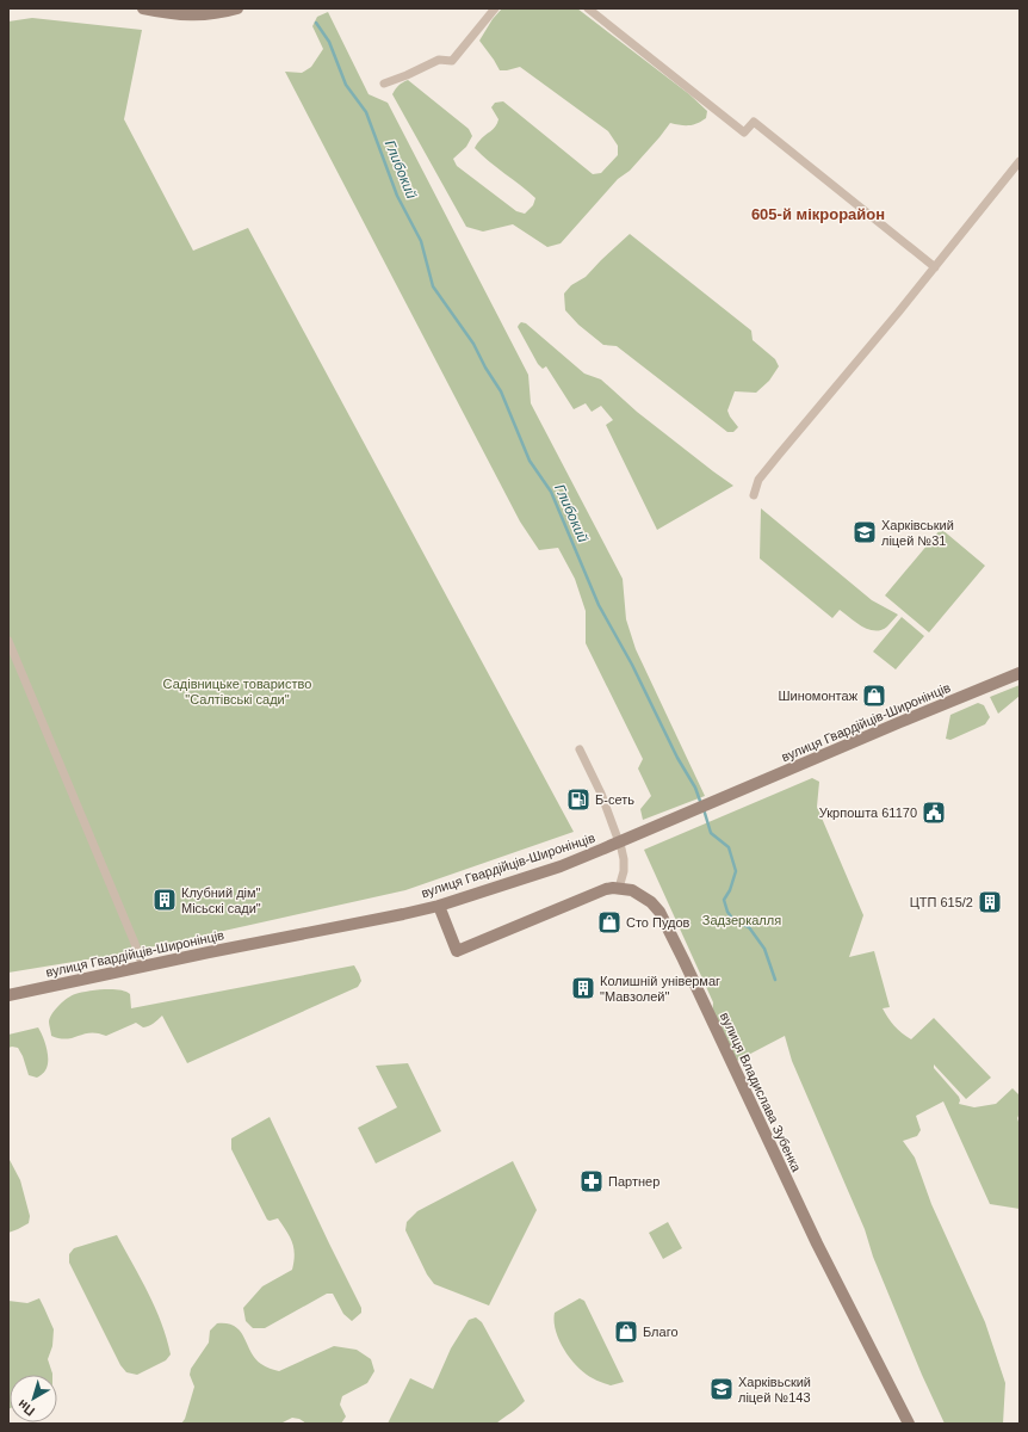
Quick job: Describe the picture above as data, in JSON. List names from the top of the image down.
{
  "streets": {
    "main road": ["вулиця Гвардійців-Широнінців", "вулиця Владислава Зубенка"]
  },
  "crossings": [
    ["вулиця Гвардійців-Широнінців", "вулиця Владислава Зубенка"]
  ],
  "districts": ["605-й мікрорайон"],
  "water": ["Глибокий"],
  "parks": ["Садівницьке товариство \"Салтівські сади\"", "Задзеркалля"],
  "places": {
    "school or university": ["Харківський ліцей №31", "Харківьский ліцей №143"],
    "shop": ["Шиномонтаж", "Сто Пудов", "Благо"],
    "fuel station": ["Б-сеть"],
    "public building": ["Укрпошта 61170"],
    "building": ["Клубний дім\" Місьскі сади\"", "ЦТП 615/2", "Колишній універмаг \"Мавзолей\""],
    "pharmacy": ["Партнер"]
  },
  "north": "bottom left"
}
